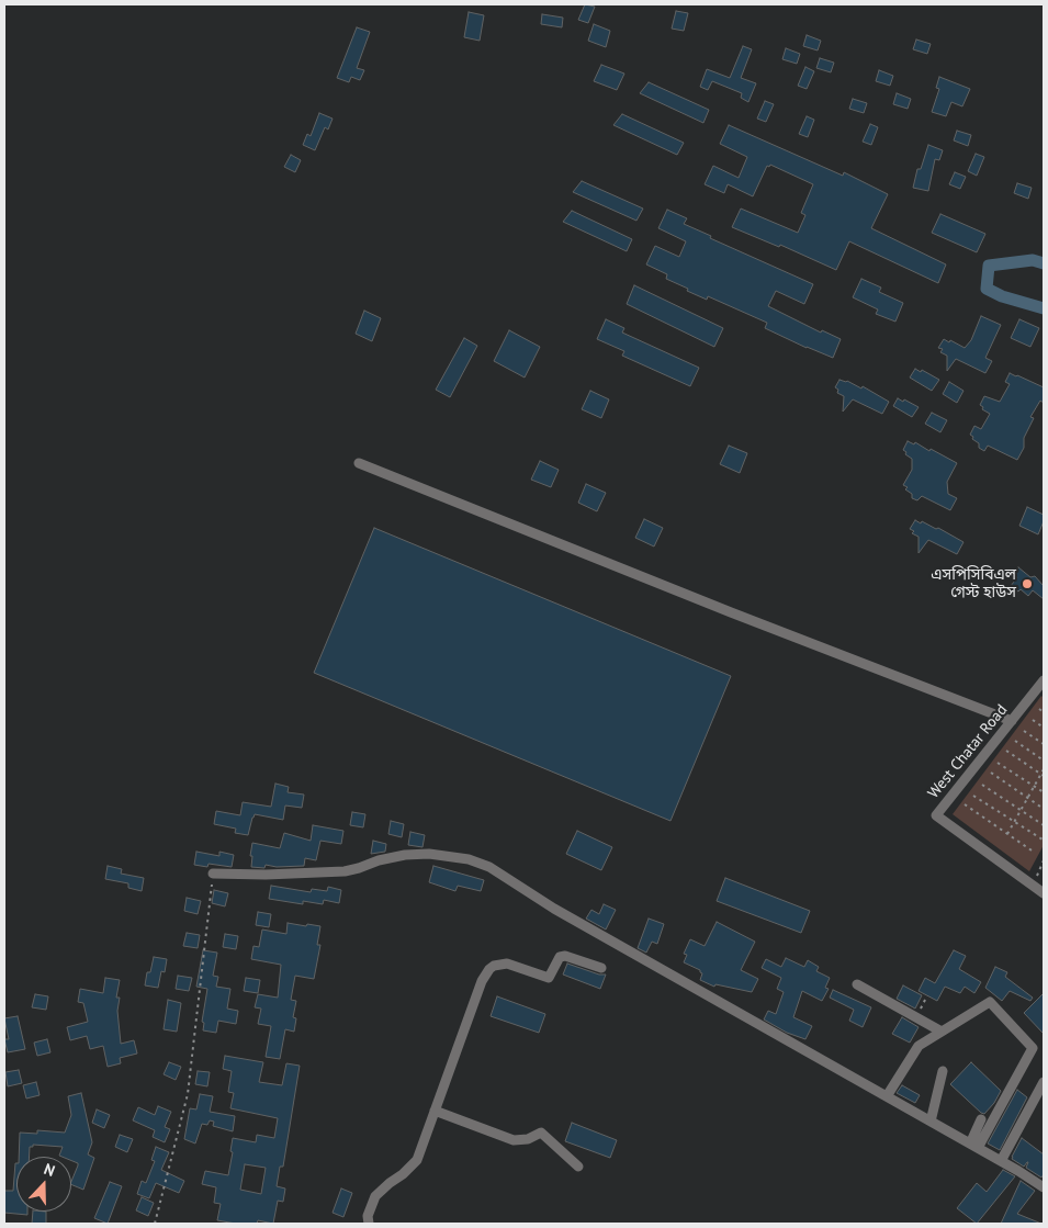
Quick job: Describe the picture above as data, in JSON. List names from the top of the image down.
{
  "streets": {
    "street": ["West Chatar Road"]
  },
  "places": ["এসপিসিবিএল গেস্ট হাউস"],
  "north": "top"
}
